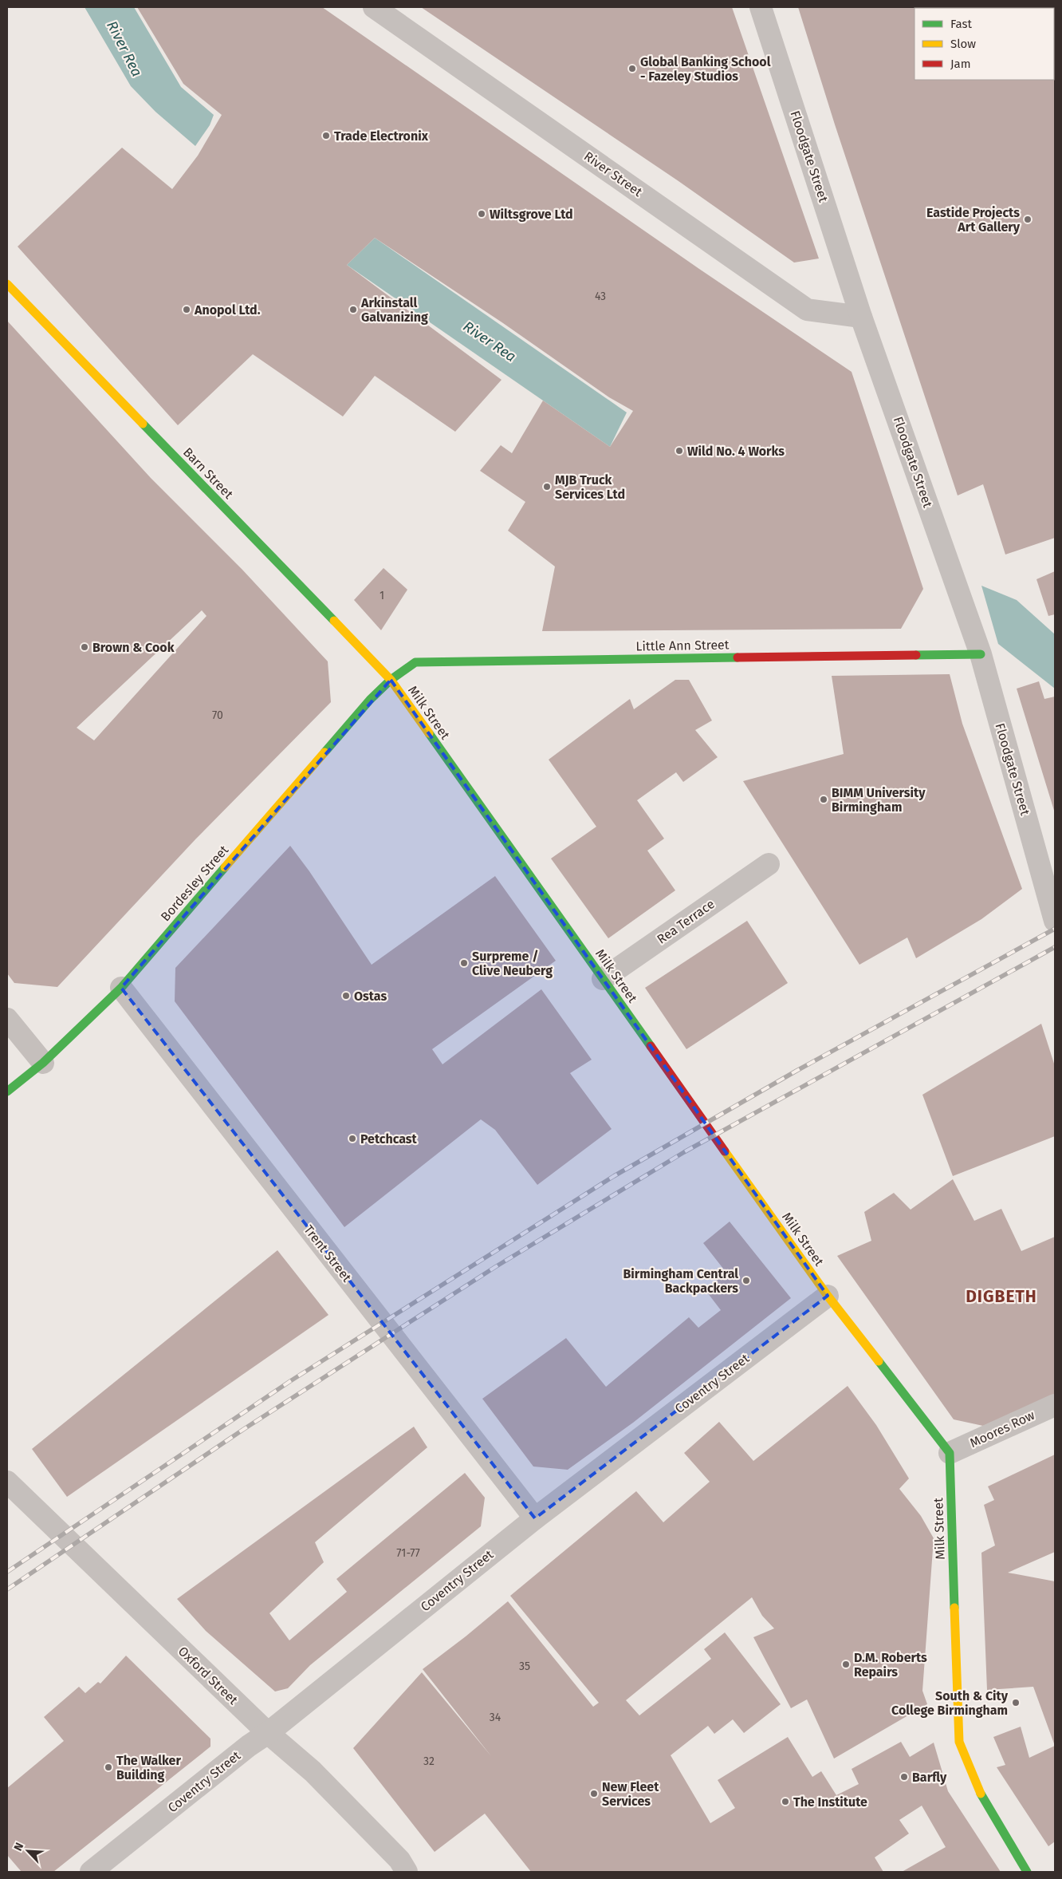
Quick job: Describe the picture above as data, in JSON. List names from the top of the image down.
{
  "streets": {
    "street": [
      "Floodgate Street",
      "River Street",
      "Barn Street",
      "Little Ann Street",
      "Milk Street",
      "Bordesley Street",
      "Rea Terrace",
      "Trent Street",
      "Coventry Street",
      "Moores Row",
      "Oxford Street"
    ]
  },
  "crossings": [
    ["Floodgate Street", "River Street"],
    ["Floodgate Street", "Little Ann Street"],
    ["Barn Street", "Little Ann Street"],
    ["Barn Street", "Milk Street"],
    ["Barn Street", "Bordesley Street"],
    ["Little Ann Street", "Milk Street"],
    ["Little Ann Street", "Bordesley Street"],
    ["Milk Street", "Bordesley Street"],
    ["Milk Street", "Rea Terrace"],
    ["Milk Street", "Coventry Street"],
    ["Milk Street", "Moores Row"],
    ["Bordesley Street", "Trent Street"],
    ["Trent Street", "Coventry Street"],
    ["Coventry Street", "Oxford Street"]
  ],
  "districts": ["DIGBETH"],
  "water": ["River Rea"],
  "places": [
    "Global Banking School - Fazeley Studios",
    "Trade Electronix",
    "Wiltsgrove Ltd",
    "Eastide Projects Art Gallery",
    "Anopol Ltd.",
    "Arkinstall Galvanizing",
    "Wild No. 4 Works",
    "MJB Truck Services Ltd",
    "Brown & Cook",
    "BIMM University Birmingham",
    "Surpreme / Clive Neuberg",
    "Ostas",
    "Petchcast",
    "Birmingham Central Backpackers",
    "D.M. Roberts Repairs",
    "South & City College Birmingham",
    "The Walker Building",
    "Barfly",
    "New Fleet Services",
    "The Institute"
  ],
  "house_numbers": [
    "43",
    "1",
    "70",
    "71-77",
    "35",
    "34",
    "32"
  ],
  "legend": ["Fast", "Slow", "Jam"],
  "north": "top left"
}
